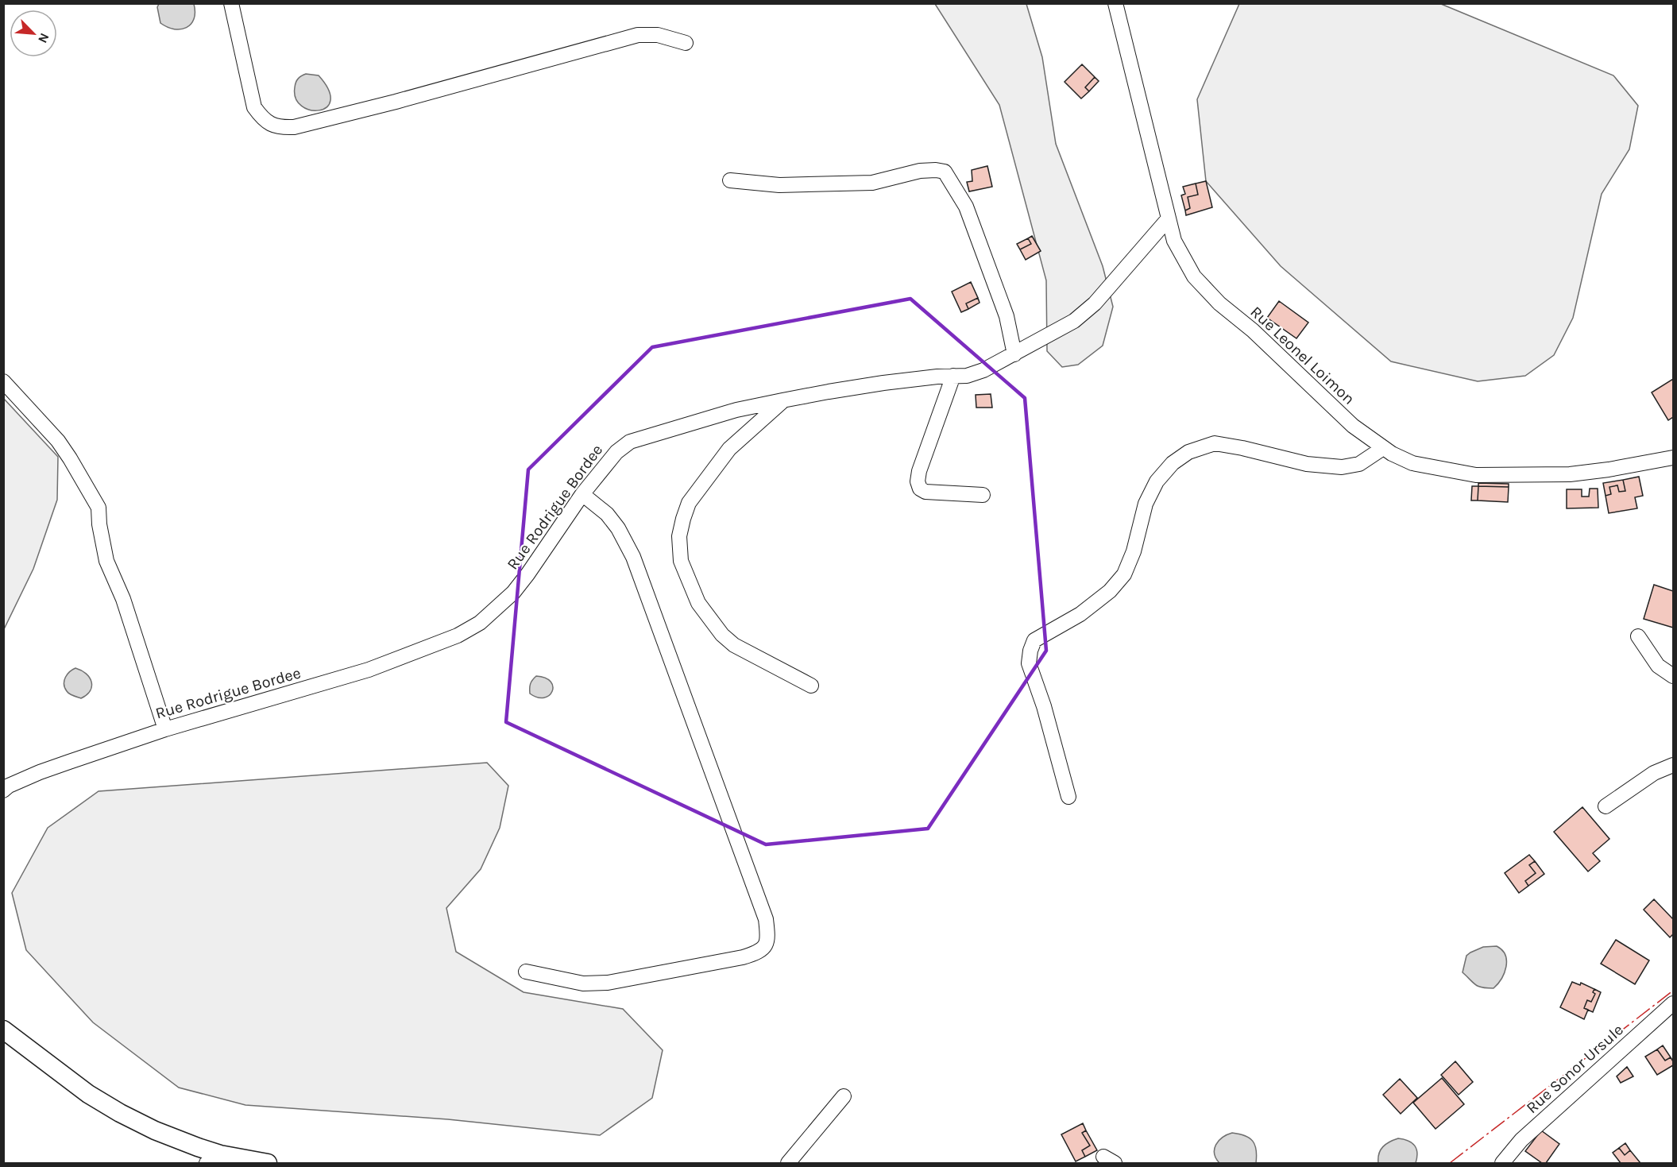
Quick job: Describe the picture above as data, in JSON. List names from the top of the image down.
{
  "streets": {
    "street": ["Rue Leonel Loimon", "Rue Rodrigue Bordee", "Rue Sonor Ursule"]
  },
  "crossings": [
    ["Rue Leonel Loimon", "Rue Rodrigue Bordee"]
  ],
  "north": "bottom right"
}
